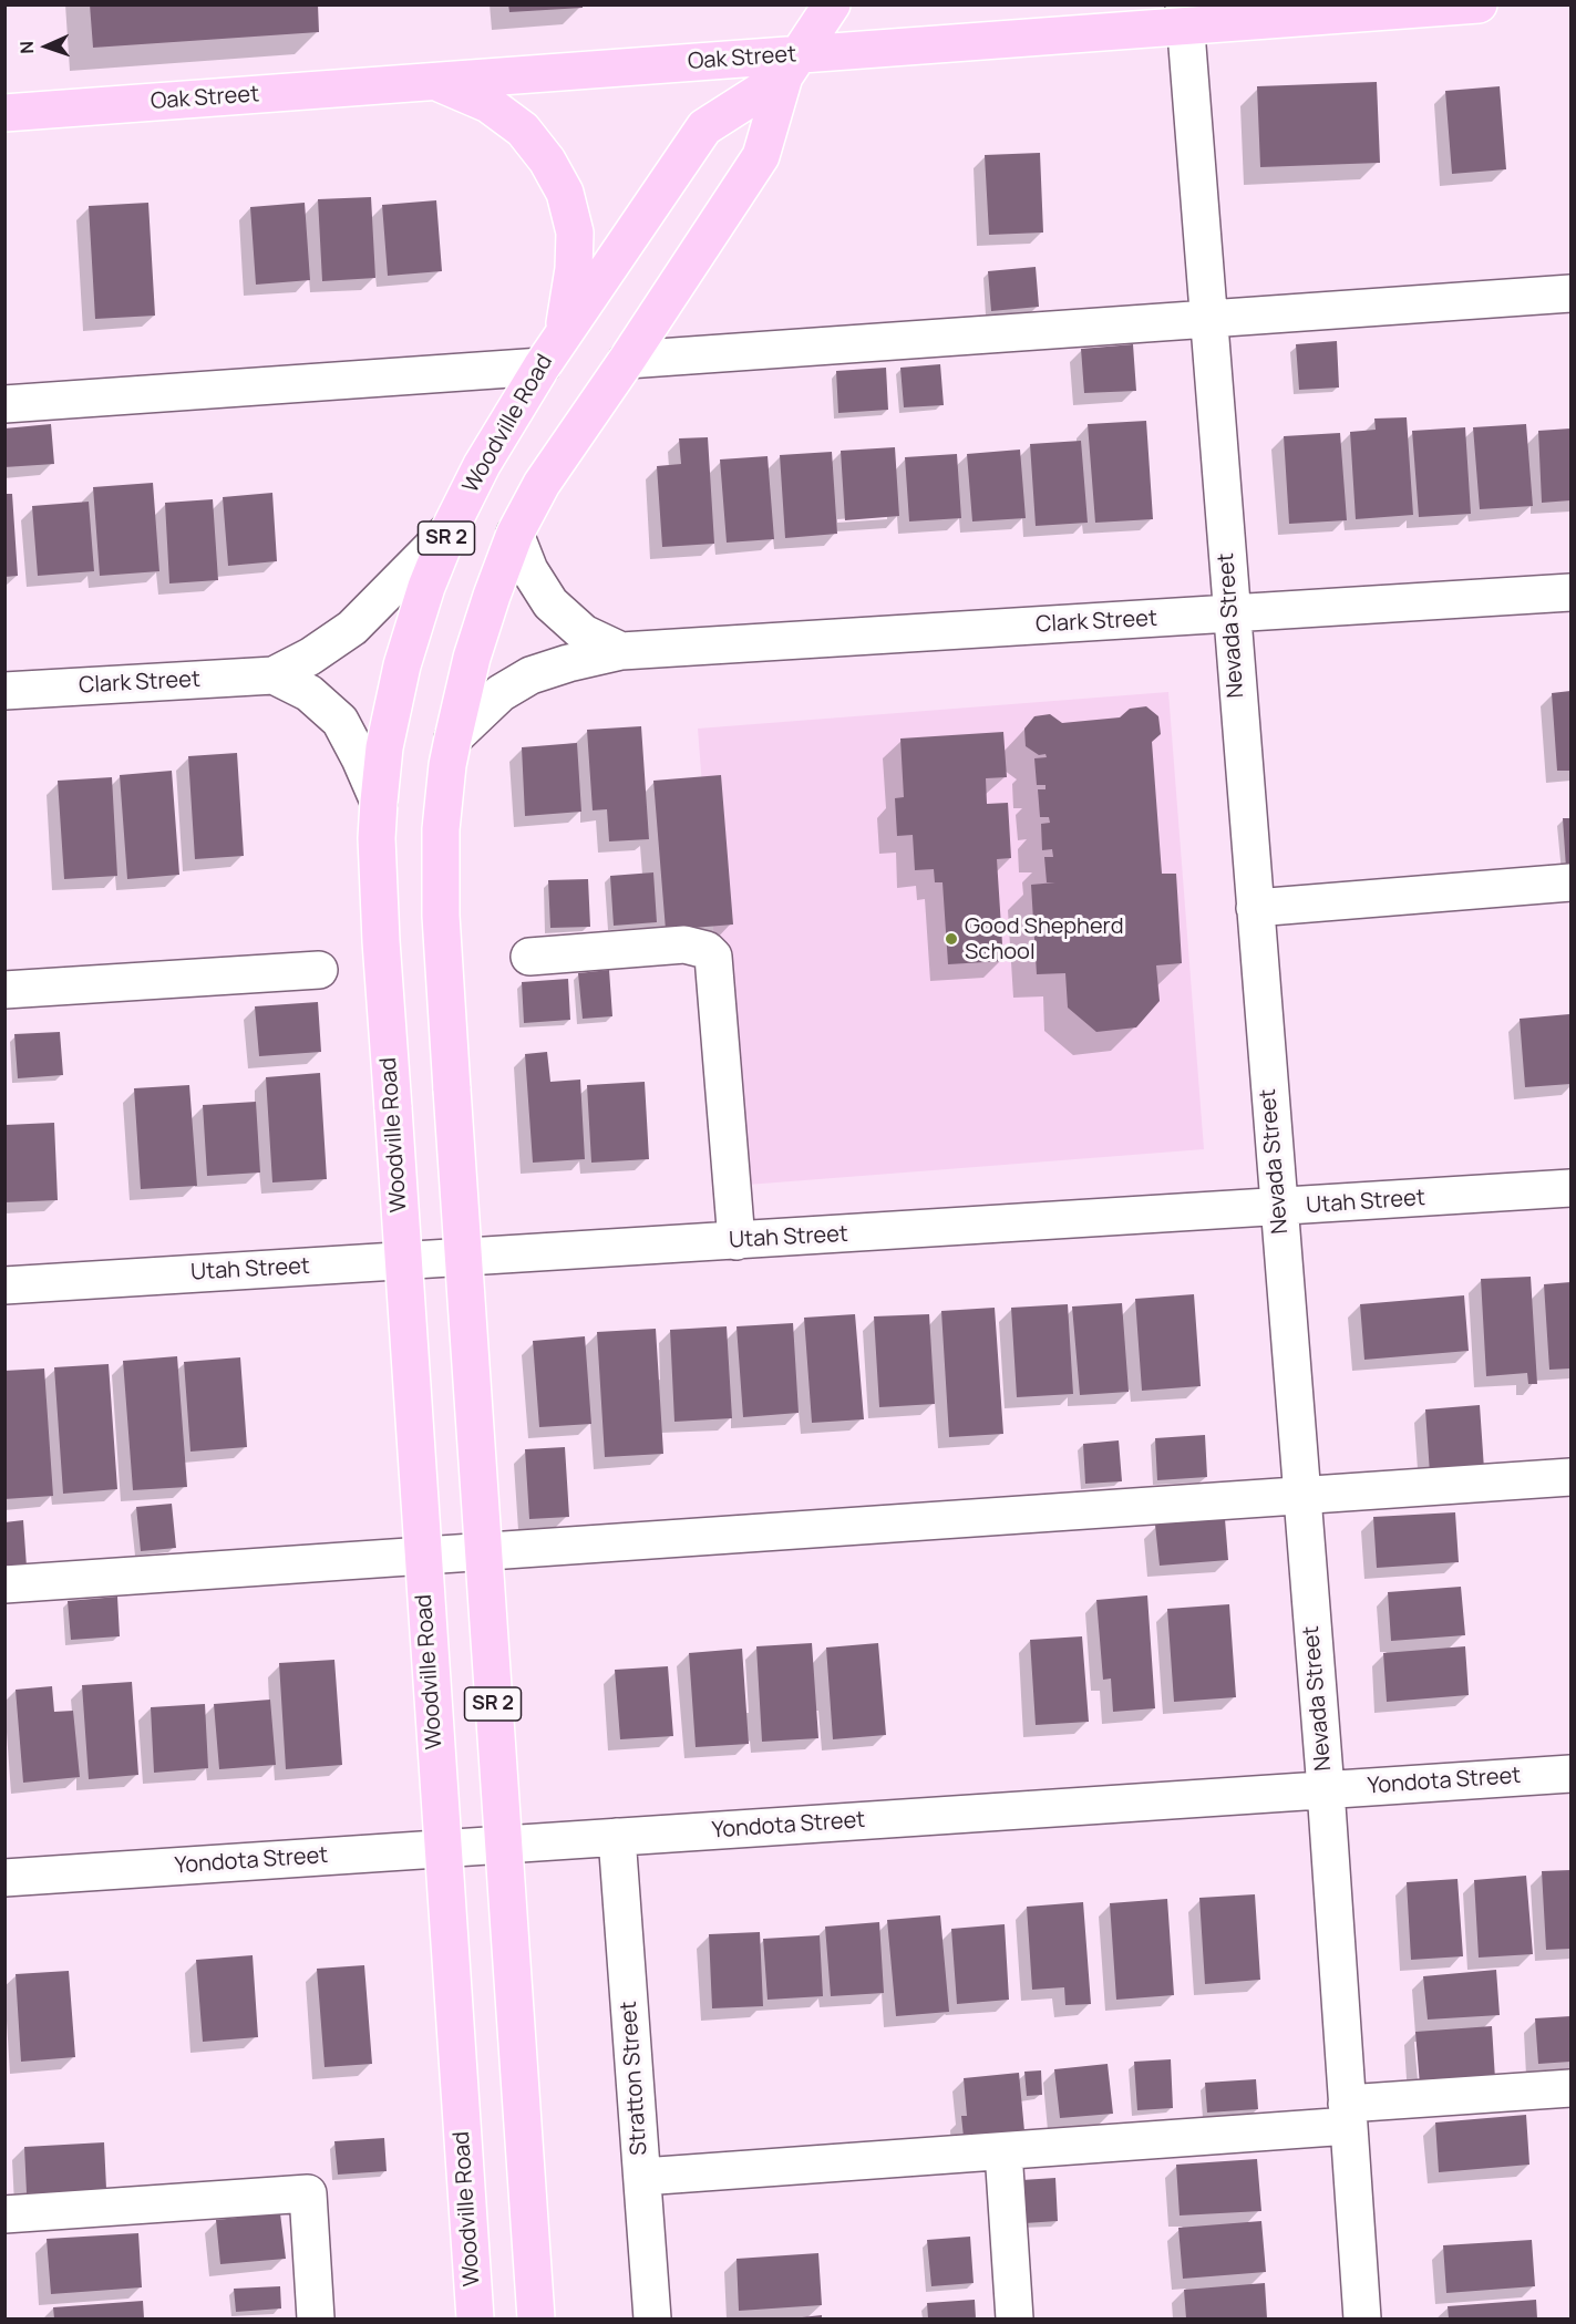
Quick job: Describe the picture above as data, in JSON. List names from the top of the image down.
{
  "streets": {
    "main road": ["Oak Street", "Woodville Road", "SR 2"],
    "street": [
      "Clark Street",
      "Nevada Street",
      "Utah Street",
      "Yondota Street",
      "Stratton Street"
    ]
  },
  "crossings": [
    ["Oak Street", "Woodville Road"],
    ["Oak Street", "Nevada Street"],
    ["Woodville Road", "Clark Street"],
    ["Clark Street", "Nevada Street"],
    ["Nevada Street", "Utah Street"],
    ["Nevada Street", "Yondota Street"],
    ["Yondota Street", "Stratton Street"]
  ],
  "places": ["Good Shepherd School"],
  "north": "left"
}
